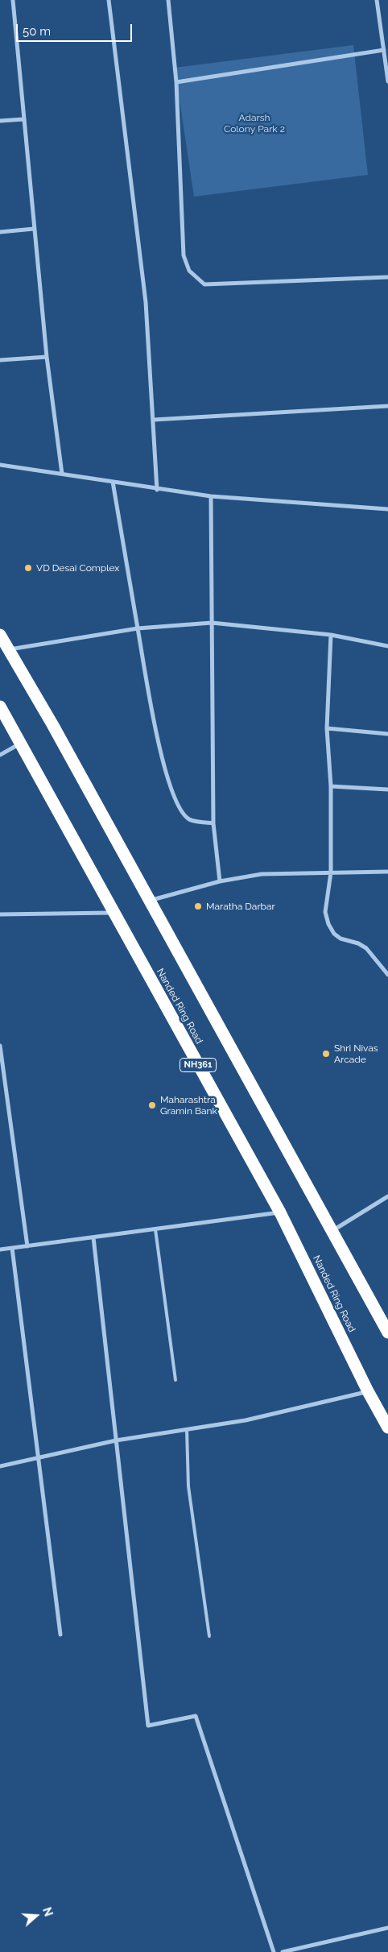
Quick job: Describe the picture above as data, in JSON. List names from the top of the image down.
{
  "streets": {
    "highway": ["Nanded Ring Road", "NH361"]
  },
  "parks": ["Adarsh Colony Park 2"],
  "places": [
    "VD Desai Complex",
    "Maratha Darbar",
    "Shri Nivas Arcade",
    "Maharashtra Gramin Bank"
  ],
  "scale_bar": "50 m",
  "north": "right"
}
